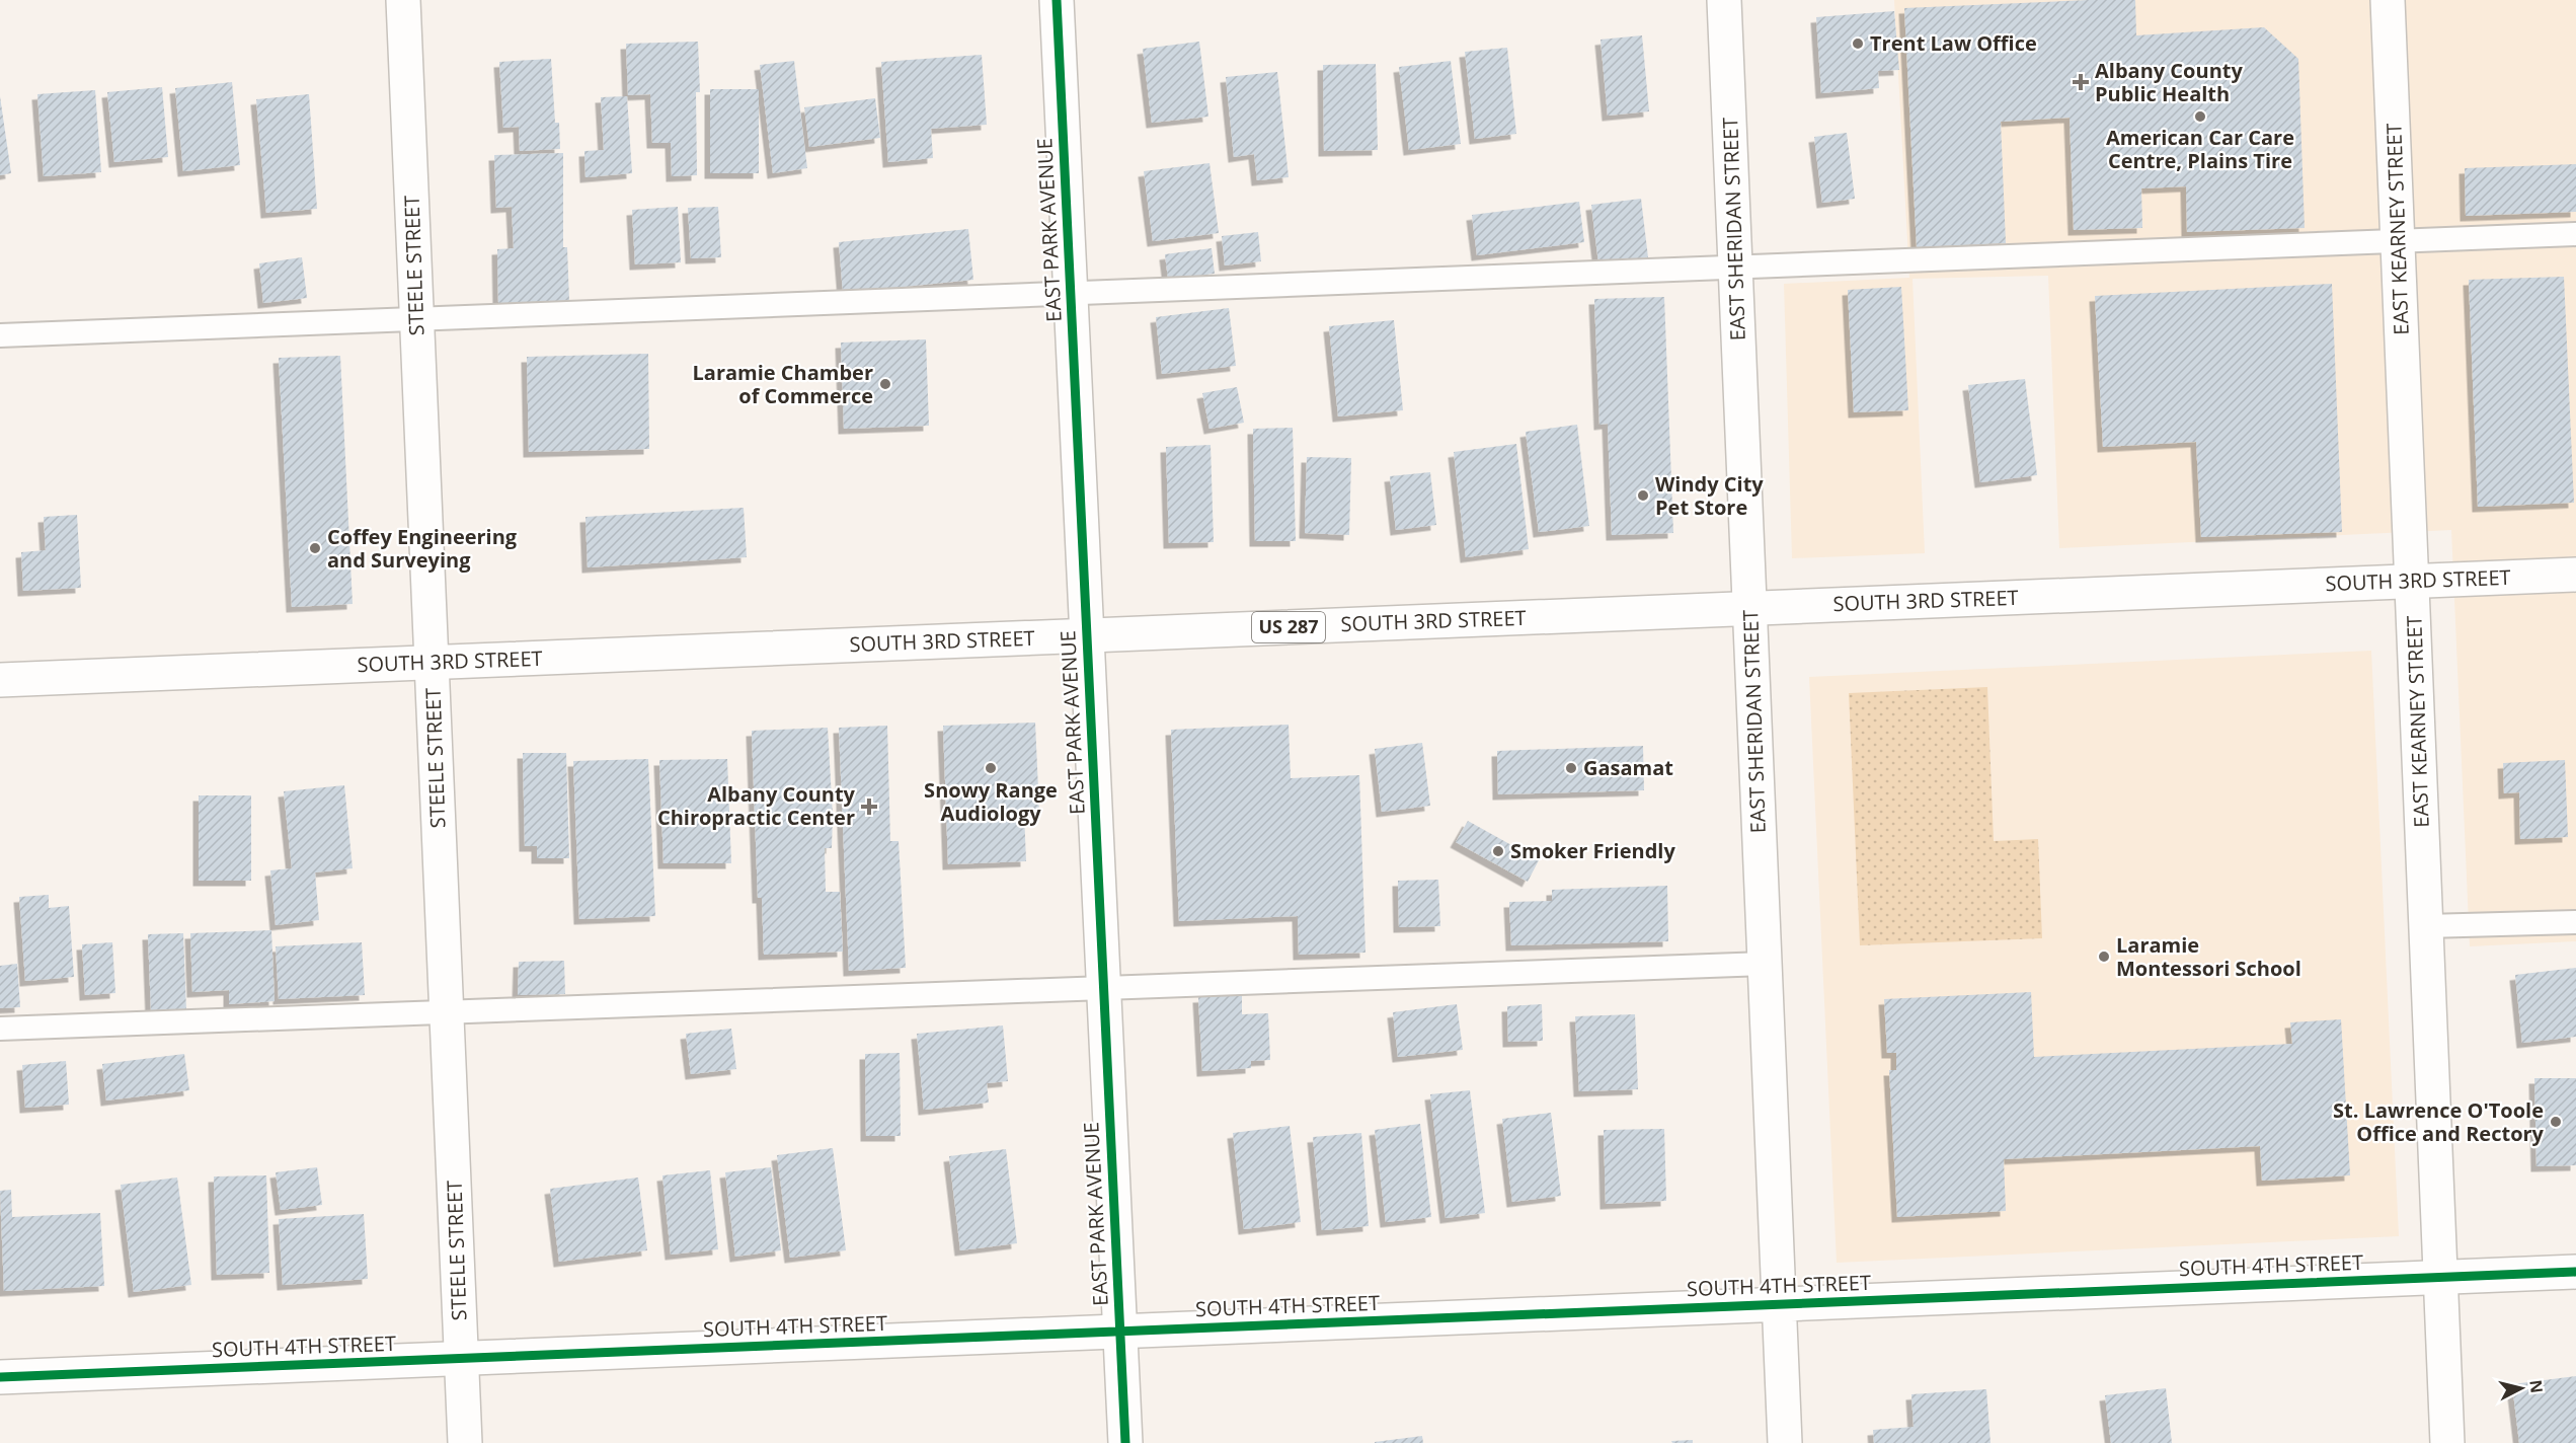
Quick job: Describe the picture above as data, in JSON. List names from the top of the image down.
{
  "streets": {
    "street": [
      "EAST SHERIDAN STREET",
      "EAST KEARNEY STREET",
      "EAST PARK AVENUE",
      "STEELE STREET",
      "SOUTH 3RD STREET",
      "US 287",
      "SOUTH 4TH STREET"
    ]
  },
  "crossings": [
    ["EAST SHERIDAN STREET", "SOUTH 3RD STREET"],
    ["EAST SHERIDAN STREET", "SOUTH 4TH STREET"],
    ["EAST KEARNEY STREET", "SOUTH 3RD STREET"],
    ["EAST KEARNEY STREET", "SOUTH 4TH STREET"],
    ["EAST PARK AVENUE", "SOUTH 3RD STREET"],
    ["EAST PARK AVENUE", "SOUTH 4TH STREET"],
    ["STEELE STREET", "SOUTH 3RD STREET"],
    ["STEELE STREET", "SOUTH 4TH STREET"]
  ],
  "places": {
    "other": [
      "Trent Law Office",
      "American Car Care Centre, Plains Tire",
      "Laramie Chamber of Commerce",
      "Windy City Pet Store",
      "Coffey Engineering and Surveying",
      "Snowy Range Audiology",
      "Gasamat",
      "Smoker Friendly",
      "Laramie Montessori School",
      "St. Lawrence O'Toole Office and Rectory"
    ],
    "health": ["Albany County Public Health", "Albany County Chiropractic Center"]
  },
  "north": "right"
}
